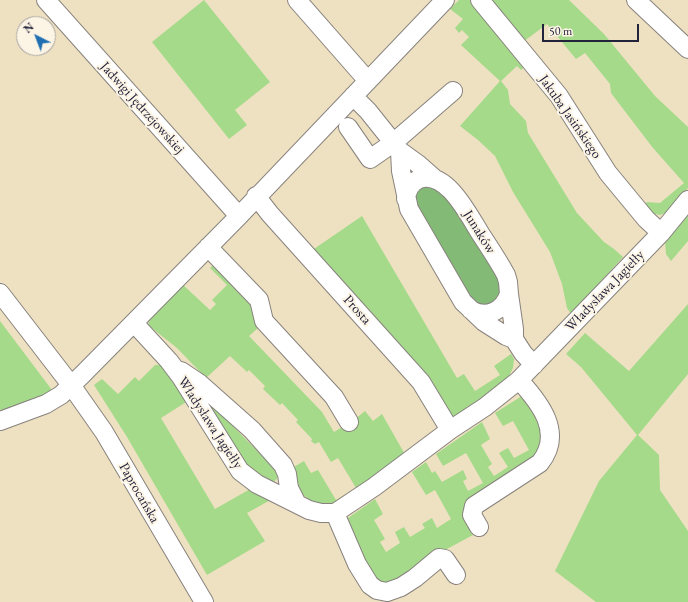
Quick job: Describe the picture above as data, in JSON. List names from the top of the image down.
{
  "streets": {
    "street": [
      "Jadwigi Jędrzejowskiej",
      "Jakuba Jasińskiego",
      "Junaków",
      "Władysława Jagiełły",
      "Prosta",
      "Paprocańska"
    ]
  },
  "crossings": [
    ["Jakuba Jasińskiego", "Władysława Jagiełły"],
    ["Władysława Jagiełły", "Prosta"]
  ],
  "scale_bar": "50 m",
  "north": "top left"
}
